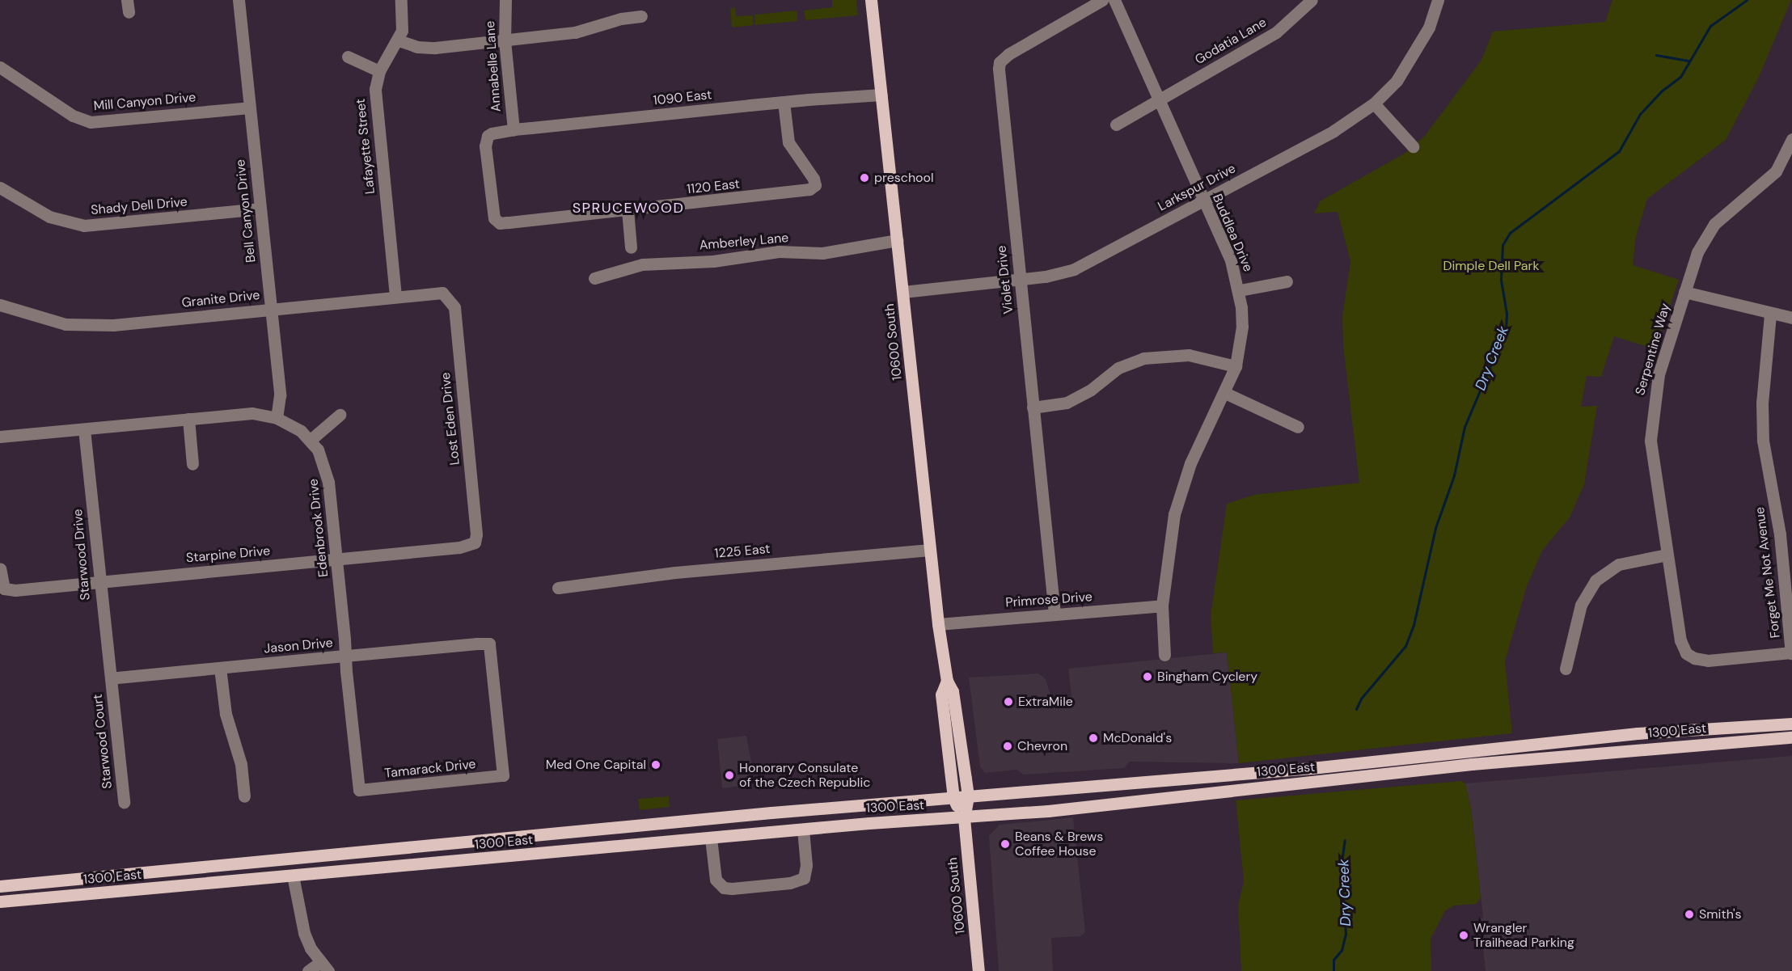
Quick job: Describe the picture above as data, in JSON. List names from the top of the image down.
{
  "streets": {
    "main road": ["10600 South", "1300 East"],
    "street": [
      "Godatia Lane",
      "Annabelle Lane",
      "1090 East",
      "Mill Canyon Drive",
      "Lafayette Street",
      "1120 East",
      "Larkspur Drive",
      "Shady Dell Drive",
      "Bell Canyon Drive",
      "Buddlea Drive",
      "Amberley Lane",
      "Violet Drive",
      "Granite Drive",
      "Serpentine Way",
      "Lost Eden Drive",
      "Edenbrook Drive",
      "1225 East",
      "Starwood Drive",
      "Starpine Drive",
      "Forget Me Not Avenue",
      "Primrose Drive",
      "Jason Drive",
      "Starwood Court",
      "Tamarack Drive"
    ]
  },
  "crossings": [
    ["Godatia Lane", "Buddlea Drive"],
    ["Annabelle Lane", "1090 East"],
    ["1090 East", "1120 East"],
    ["1090 East", "10600 South"],
    ["Mill Canyon Drive", "Bell Canyon Drive"],
    ["Lafayette Street", "Granite Drive"],
    ["Larkspur Drive", "Buddlea Drive"],
    ["Larkspur Drive", "Violet Drive"],
    ["Larkspur Drive", "10600 South"],
    ["Shady Dell Drive", "Bell Canyon Drive"],
    ["Bell Canyon Drive", "Granite Drive"],
    ["Bell Canyon Drive", "Edenbrook Drive"],
    ["Buddlea Drive", "Primrose Drive"],
    ["Amberley Lane", "10600 South"],
    ["Violet Drive", "Primrose Drive"],
    ["Granite Drive", "Lost Eden Drive"],
    ["10600 South", "1225 East"],
    ["10600 South", "Primrose Drive"],
    ["10600 South", "1300 East"],
    ["Serpentine Way", "Forget Me Not Avenue"],
    ["Lost Eden Drive", "Starpine Drive"],
    ["Edenbrook Drive", "Starwood Drive"],
    ["Edenbrook Drive", "Starpine Drive"],
    ["Edenbrook Drive", "Jason Drive"],
    ["Edenbrook Drive", "Tamarack Drive"],
    ["Starwood Drive", "Starpine Drive"],
    ["Starwood Drive", "Jason Drive"],
    ["Starwood Drive", "Starwood Court"],
    ["Jason Drive", "Starwood Court"],
    ["Jason Drive", "Tamarack Drive"]
  ],
  "districts": ["SPRUCEWOOD"],
  "water": ["Dry Creek"],
  "parks": ["Dimple Dell Park"],
  "places": [
    "preschool",
    "Bingham Cyclery",
    "ExtraMile",
    "McDonald's",
    "Chevron",
    "Med One Capital",
    "Honorary Consulate of the Czech Republic",
    "Beans & Brews Coffee House",
    "Smith's",
    "Wrangler Trailhead Parking"
  ]
}
